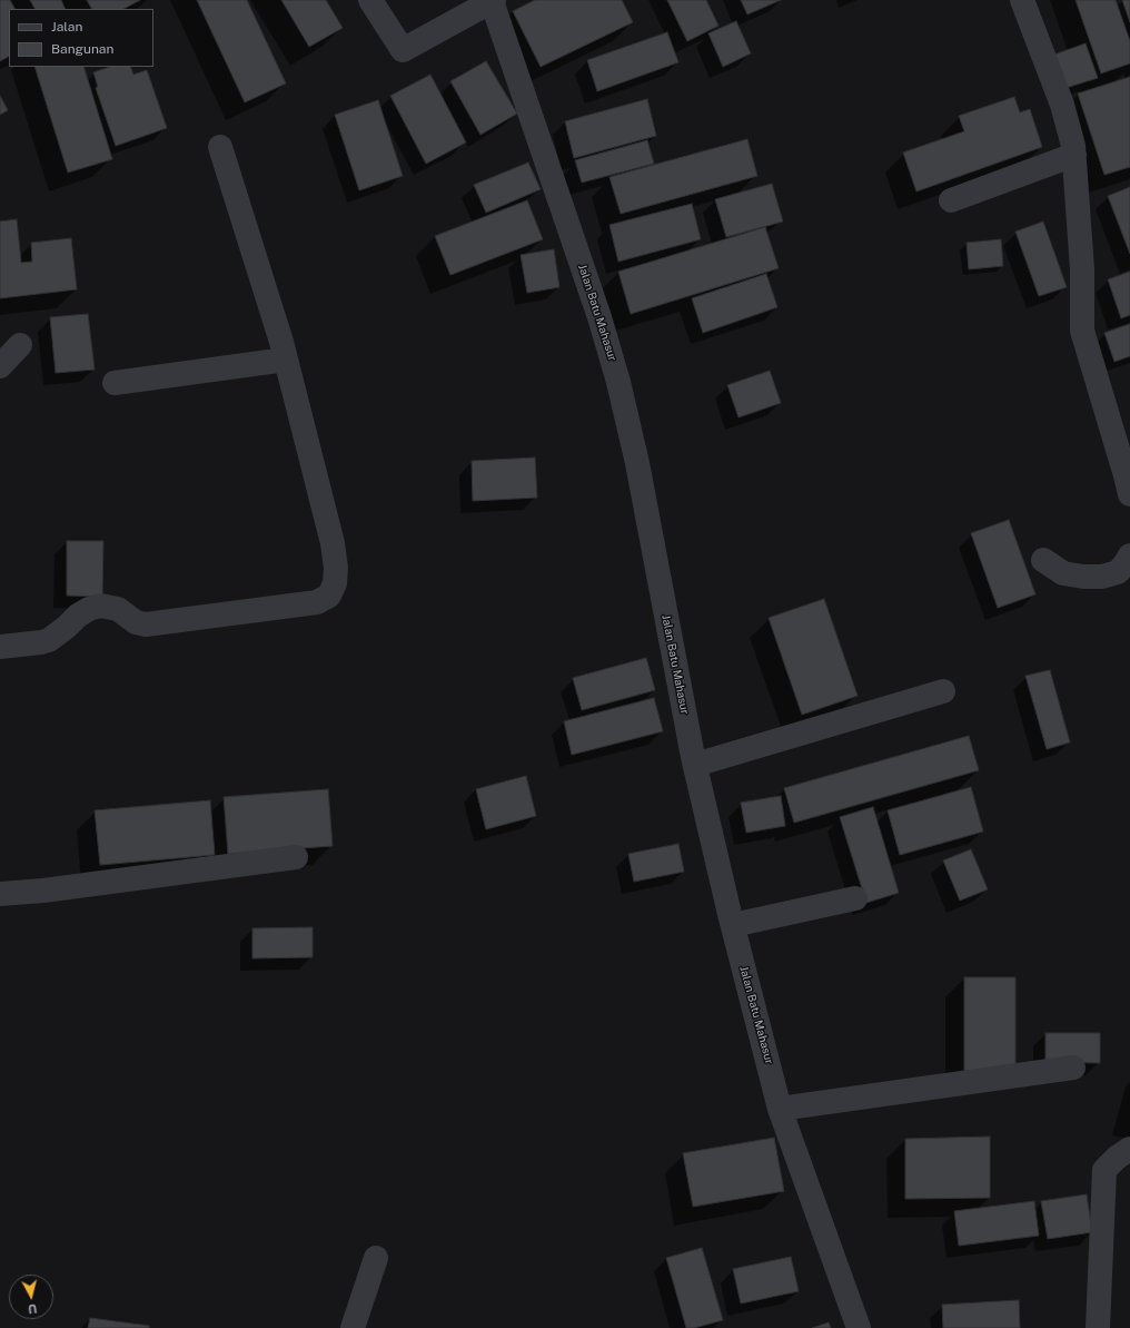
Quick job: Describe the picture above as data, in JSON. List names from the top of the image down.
{
  "streets": {
    "street": ["Jalan Batu Mahasur"]
  },
  "legend": ["Jalan", "Bangunan"],
  "north": "bottom"
}
